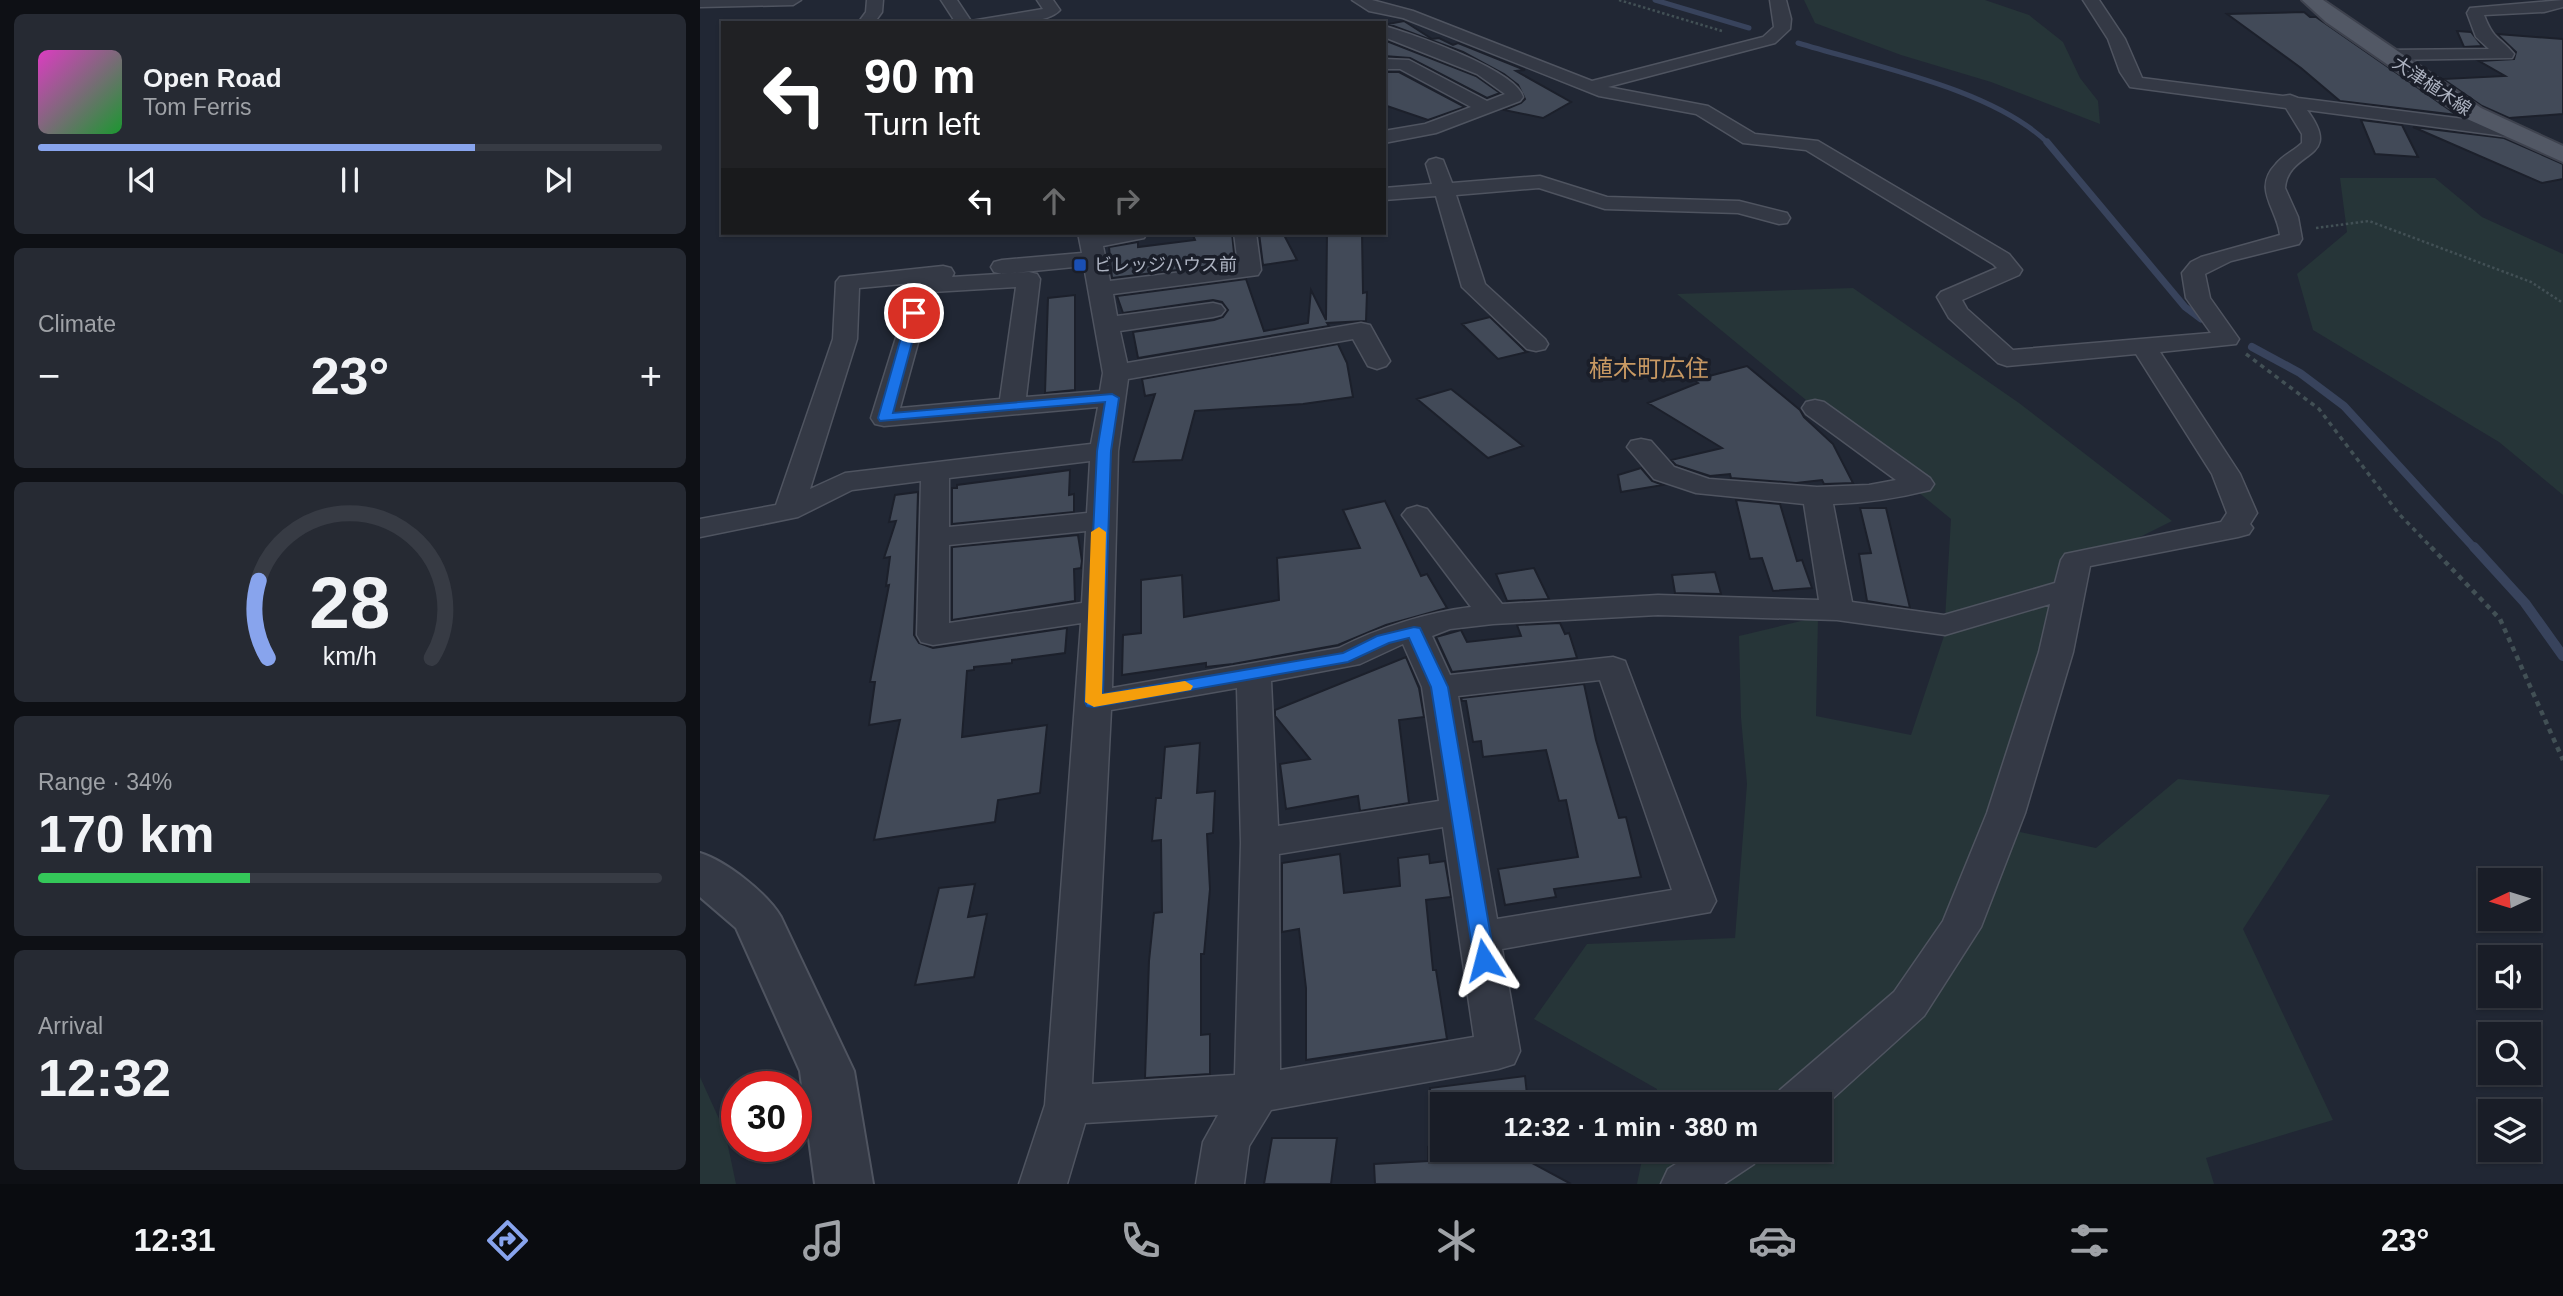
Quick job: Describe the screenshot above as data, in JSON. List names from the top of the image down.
{
  "streets": {
    "main road": ["大津植木線"]
  },
  "districts": ["植木町広住"],
  "places": {
    "transit": ["ビレッジハウス前"]
  },
  "north": "left",
  "page": {
    "turn": ["90 m", "Turn left"],
    "song": ["Open Road", "Tom Ferris"],
    "tile": [
      "Climate",
      ["Range · 34%", "170 km"],
      ["Arrival", "12:32"]
    ],
    "heat": ["−", "23°", "+"],
    "limit": "30",
    "trip": "12:32 · 1 min · 380 m",
    "tabs": ["12:31", "23°"],
    "gauge": ["28", "km/h"]
  }
}
